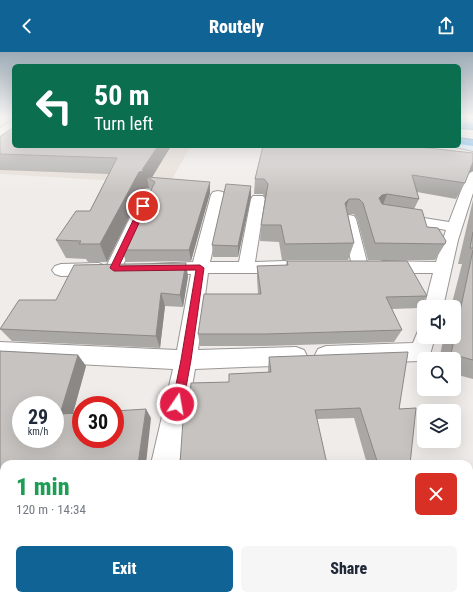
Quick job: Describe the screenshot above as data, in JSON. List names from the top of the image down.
{
  "page": {
    "header": "Routely",
    "turn": ["50 m", "Turn left"],
    "speed": "29 km/h",
    "limit": "30",
    "heading": ["1 min", "120 m · 14:34"],
    "buttons": ["Exit", "Share"]
  }
}
